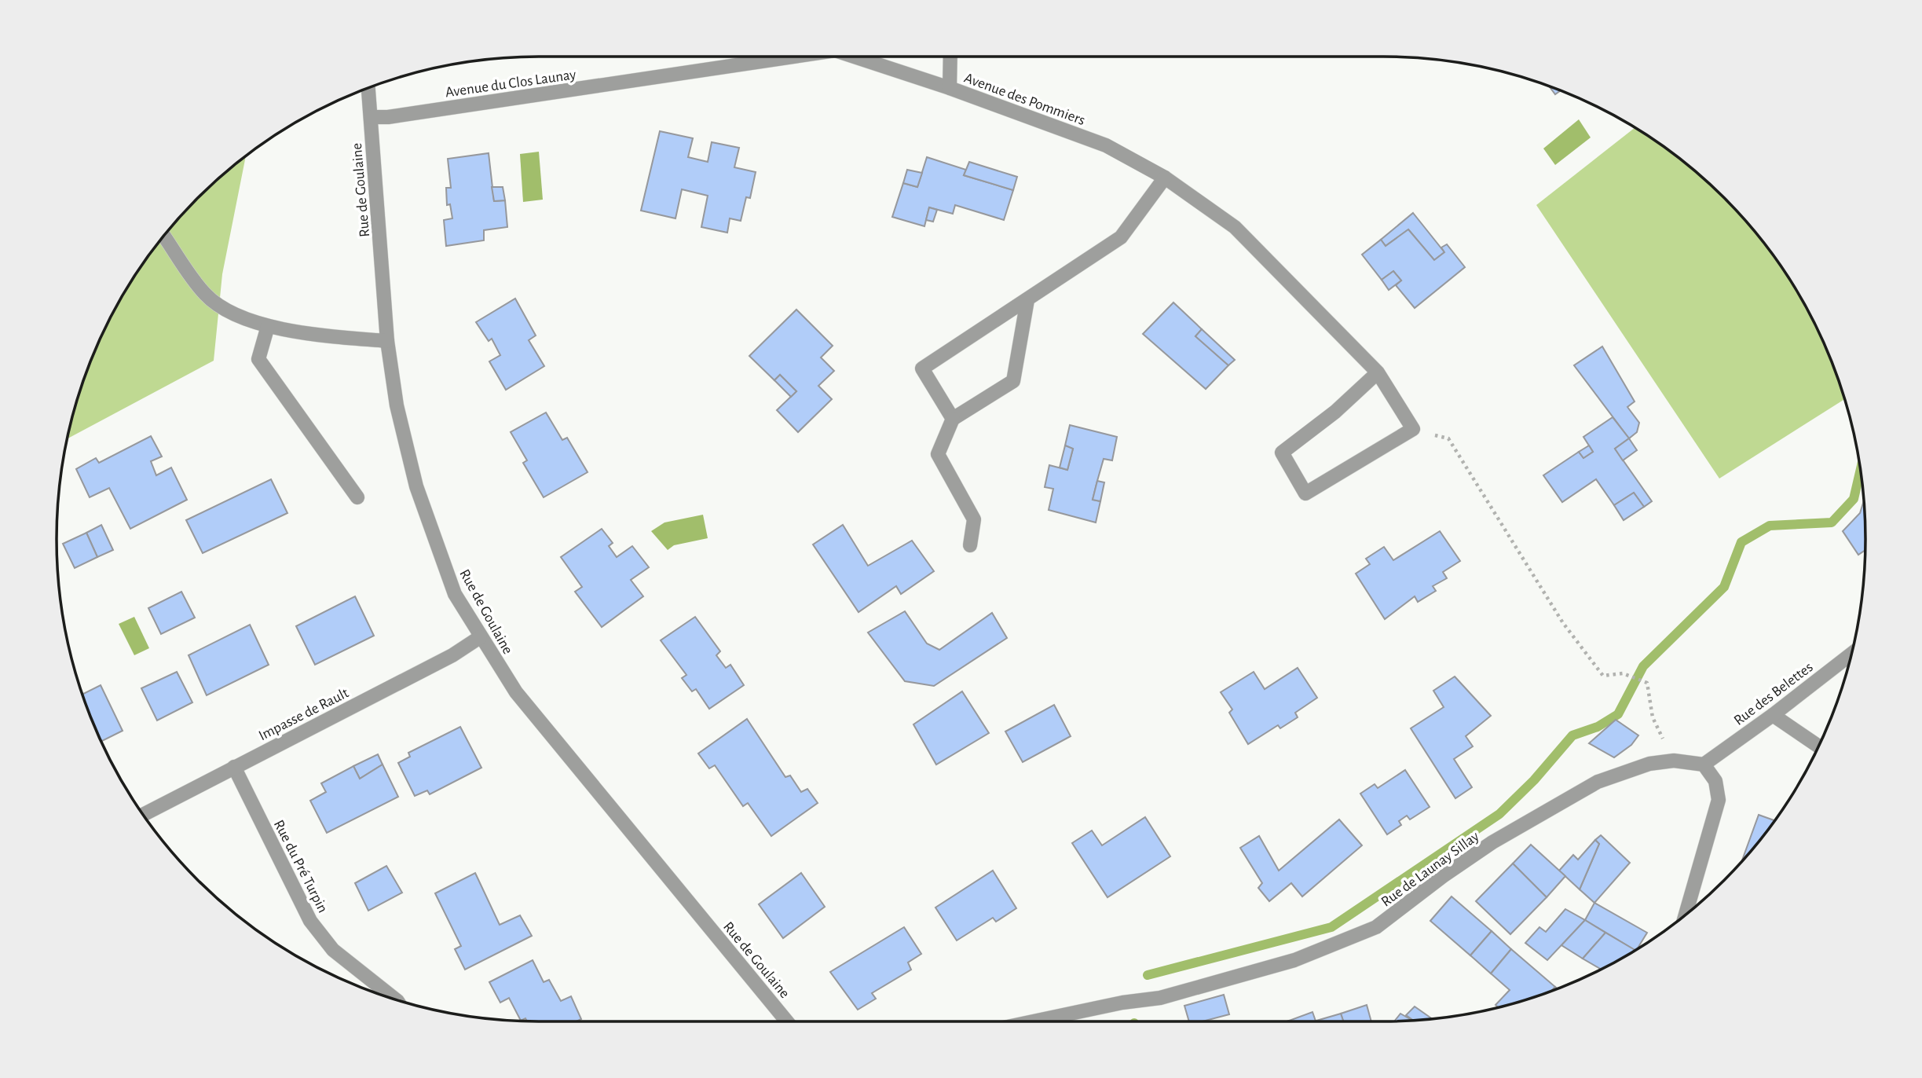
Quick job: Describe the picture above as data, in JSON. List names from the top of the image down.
{
  "streets": {
    "street": [
      "Avenue du Clos Launay",
      "Avenue des Pommiers",
      "Rue de Goulaine",
      "Rue des Belettes",
      "Impasse de Rault",
      "Rue du Pré Turpin",
      "Rue de Launay Sillay"
    ]
  },
  "crossings": [
    ["Avenue du Clos Launay", "Rue de Goulaine"],
    ["Rue de Goulaine", "Impasse de Rault"],
    ["Rue des Belettes", "Rue de Launay Sillay"],
    ["Impasse de Rault", "Rue du Pré Turpin"]
  ]
}
